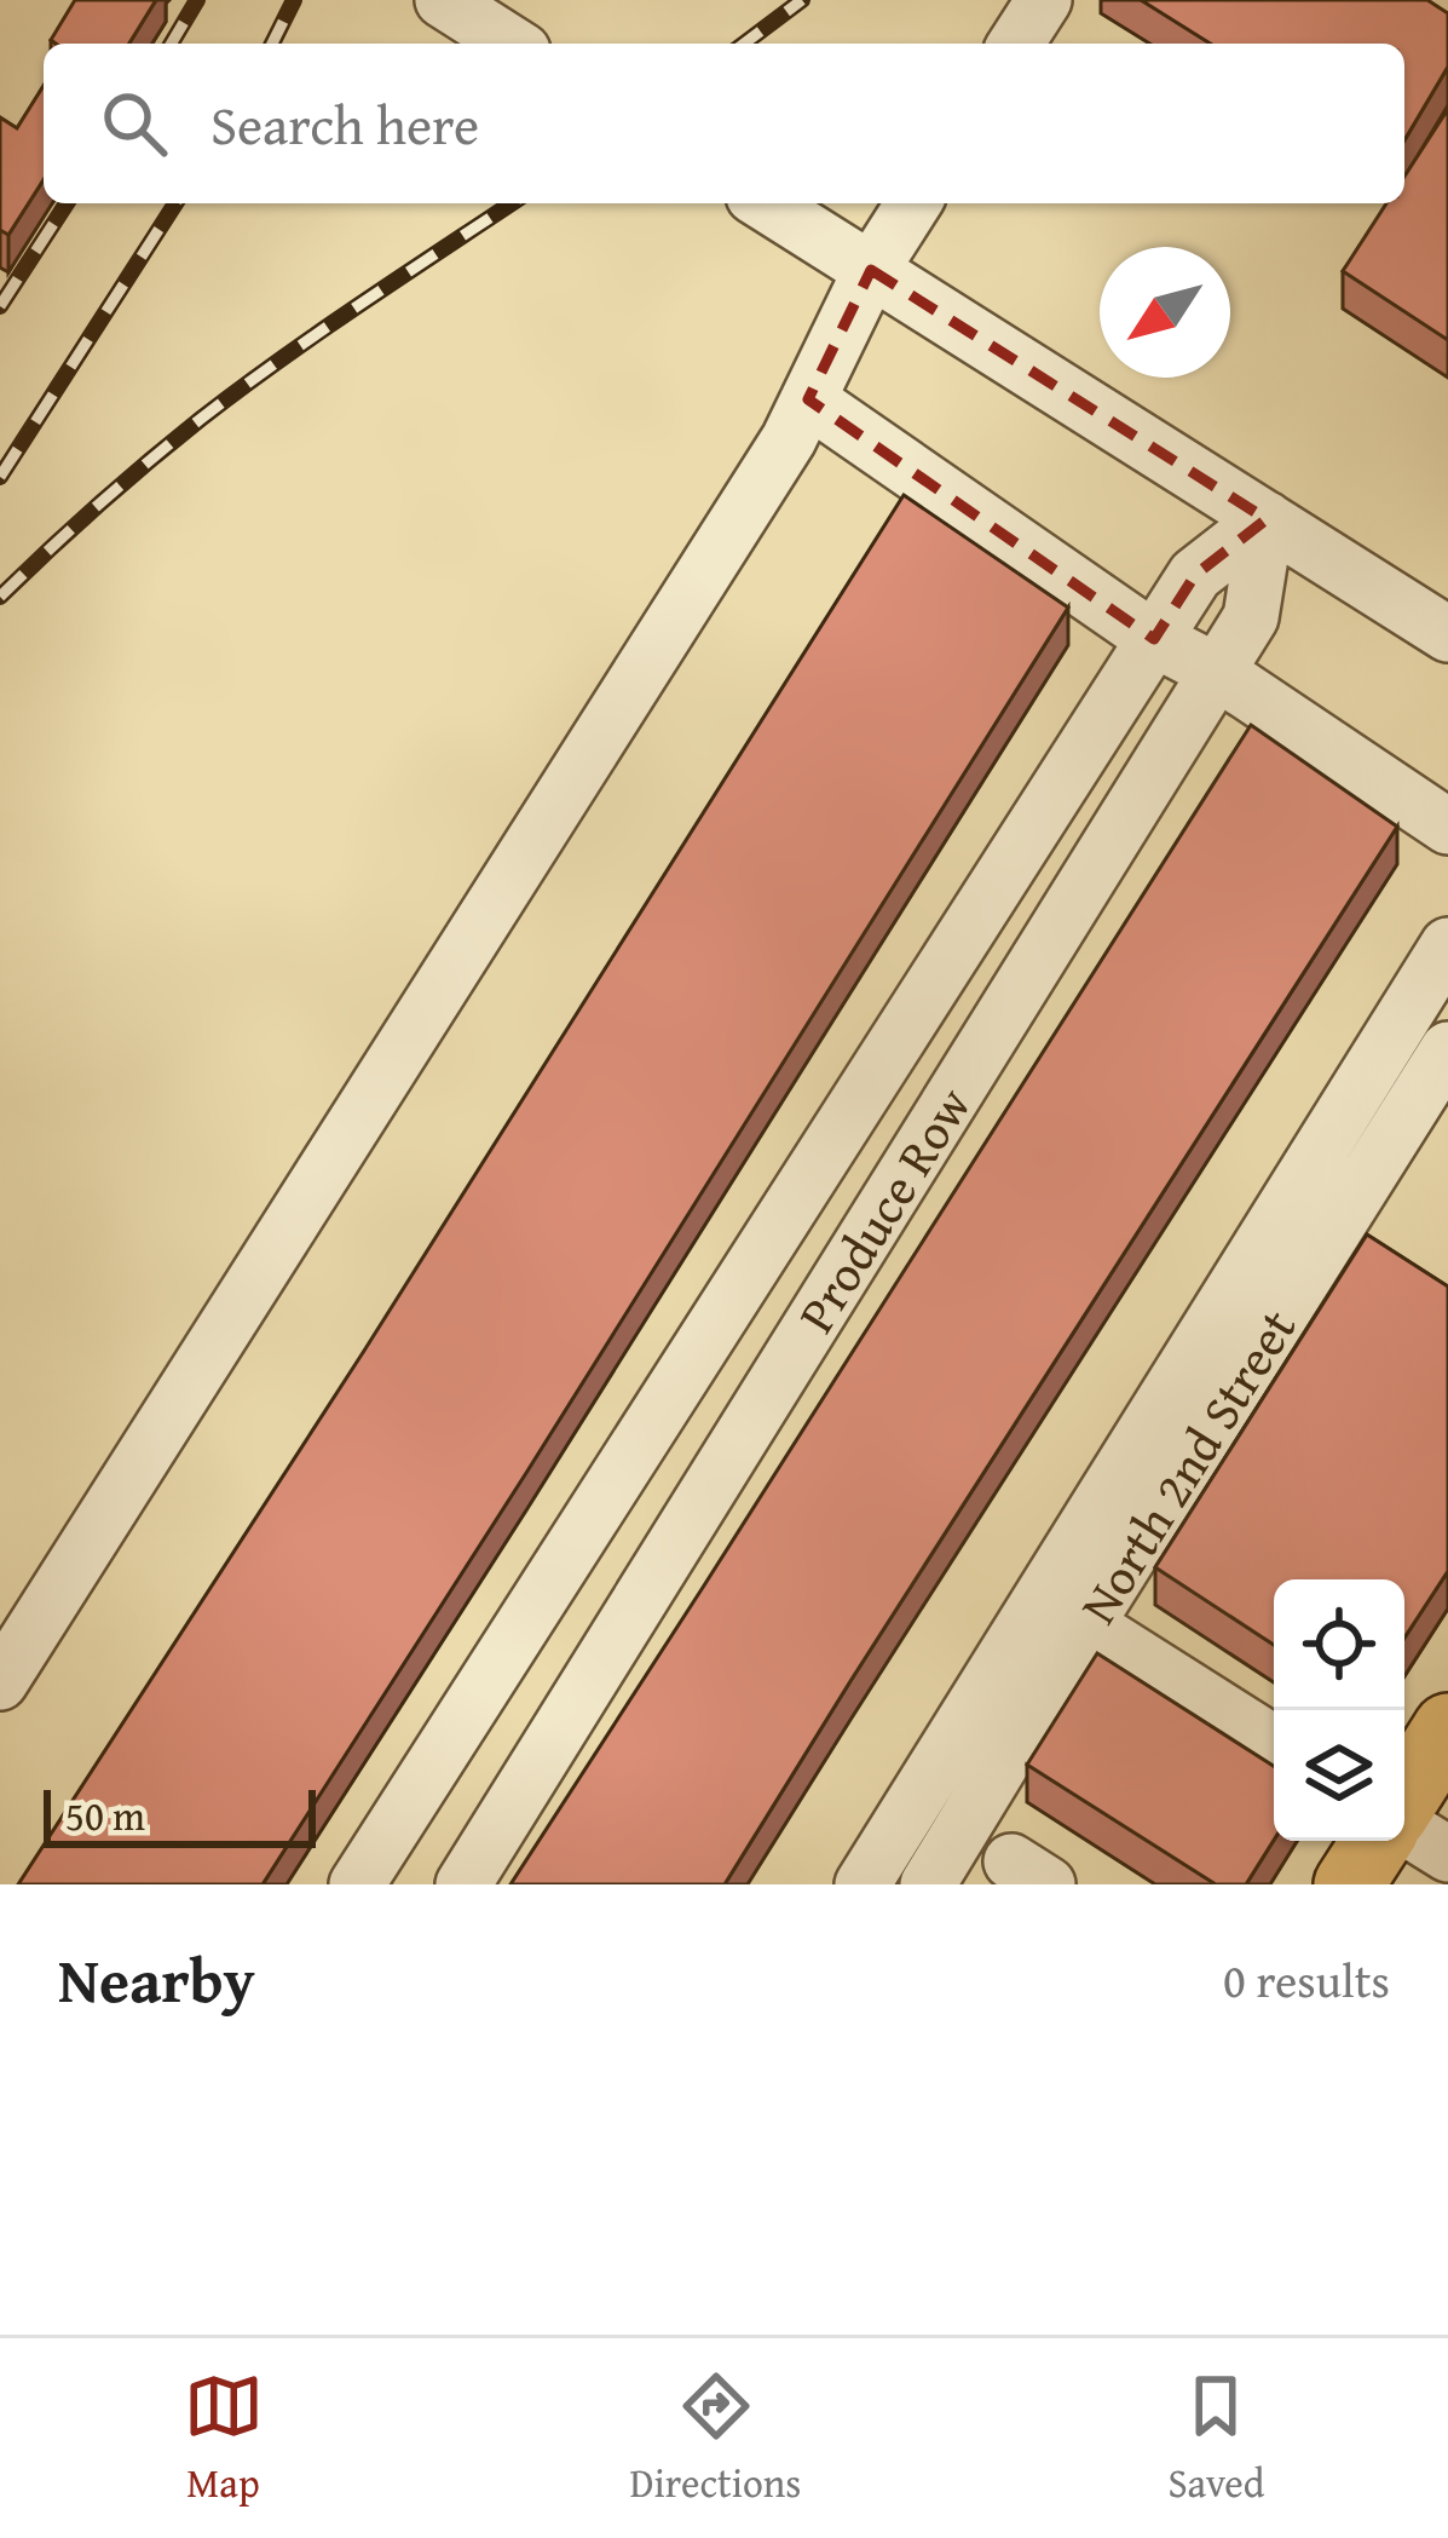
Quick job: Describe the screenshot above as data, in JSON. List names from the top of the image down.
{
  "streets": {
    "street": ["Produce Row", "North 2nd Street"]
  },
  "scale_bar": "50 m",
  "north": "bottom left",
  "page": {
    "search": "Search here",
    "scale": "50 m",
    "heading": ["Nearby", "0 results"],
    "nav": ["Map", "Directions", "Saved"]
  }
}
